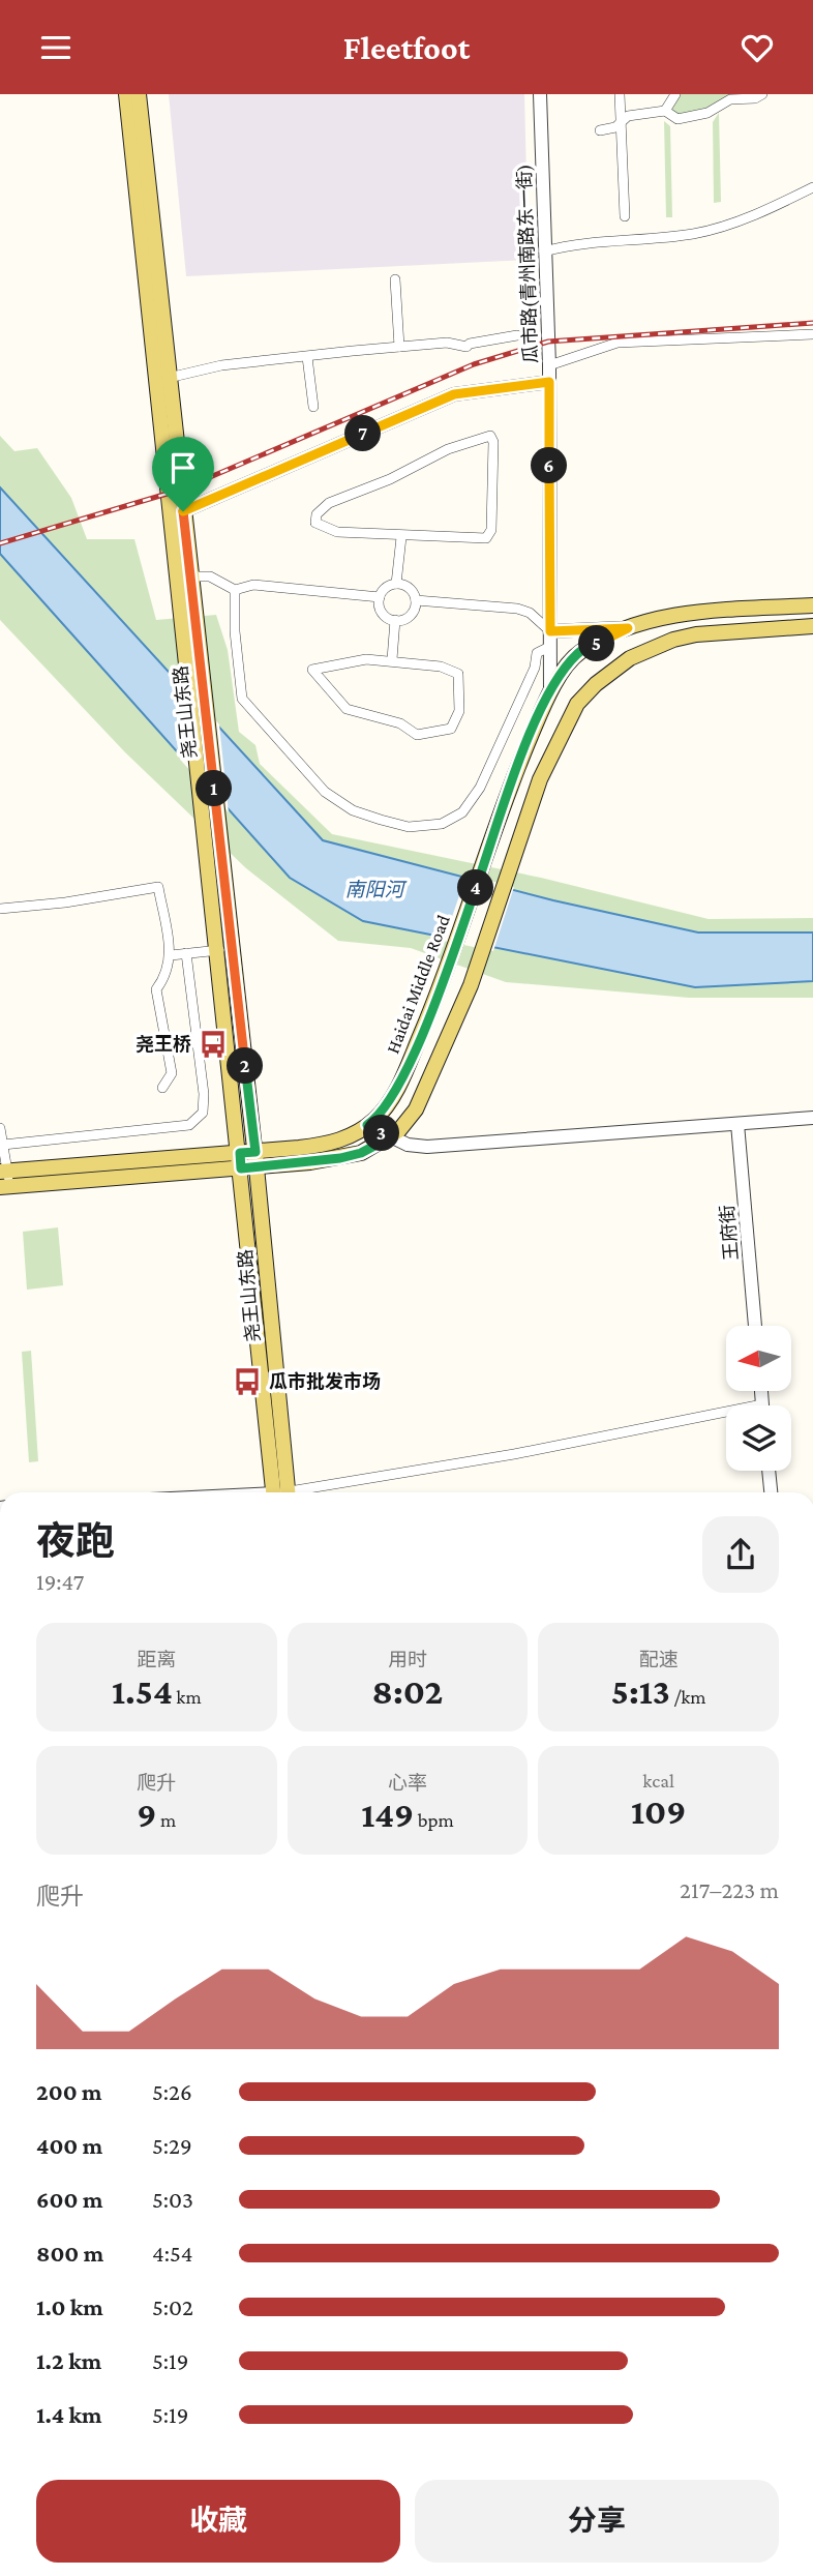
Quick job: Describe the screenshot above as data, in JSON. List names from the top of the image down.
{
  "streets": {
    "main road": ["尧王山东路", "Haidai Middle Road"],
    "street": ["瓜市路(青州南路东一街)", "王府街"]
  },
  "crossings": [
    ["瓜市路(青州南路东一街)", "Haidai Middle Road"],
    ["尧王山东路", "Haidai Middle Road"]
  ],
  "water": ["南阳河"],
  "places": {
    "bus stop": ["尧王桥", "瓜市批发市场"]
  },
  "north": "left",
  "page": {
    "header": "Fleetfoot",
    "pins": [
      "7",
      "6",
      "5",
      "1",
      "4",
      "2",
      "3"
    ],
    "heading": ["夜跑", "19:47"],
    "stats": [
      ["距离", "1.54 km"],
      ["用时", "8:02"],
      ["配速", "5:13 /km"],
      ["爬升", "9 m"],
      ["心率", "149 bpm"],
      ["kcal", "109"]
    ],
    "chart": ["爬升", "217–223 m"],
    "list": [
      {
        "name": "200 m",
        "note": "5:26"
      },
      {
        "name": "400 m",
        "note": "5:29"
      },
      {
        "name": "600 m",
        "note": "5:03"
      },
      {
        "name": "800 m",
        "note": "4:54"
      },
      {
        "name": "1.0 km",
        "note": "5:02"
      },
      {
        "name": "1.2 km",
        "note": "5:19"
      },
      {
        "name": "1.4 km",
        "note": "5:19"
      }
    ],
    "buttons": ["收藏", "分享"]
  }
}
